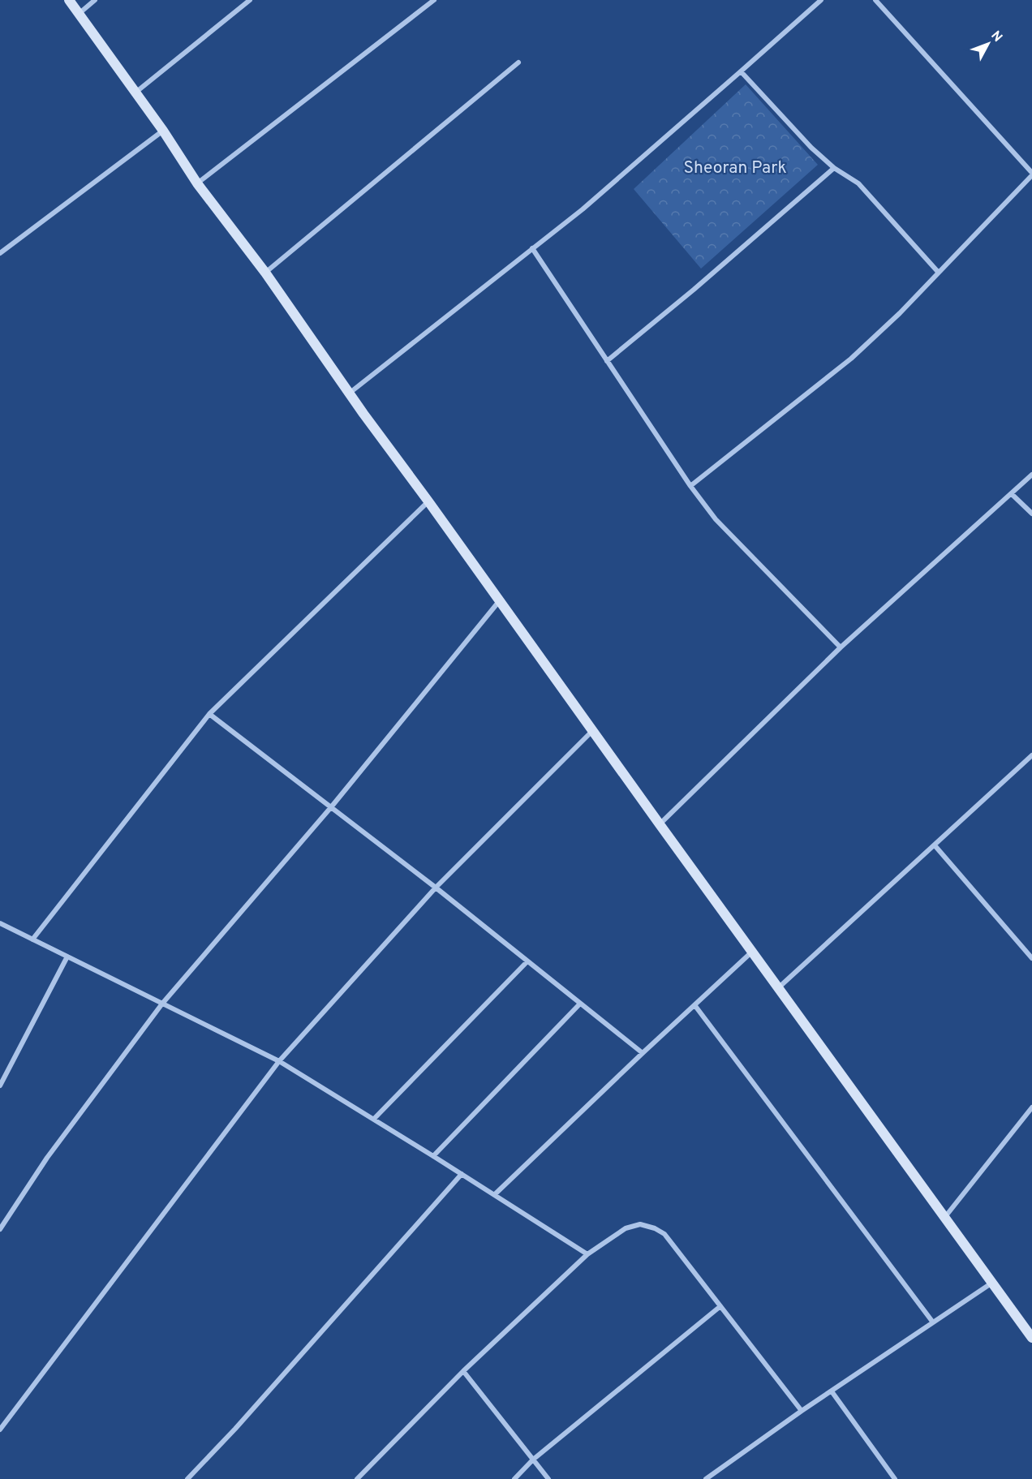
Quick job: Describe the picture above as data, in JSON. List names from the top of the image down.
{
  "parks": ["Sheoran Park"],
  "north": "top right"
}
